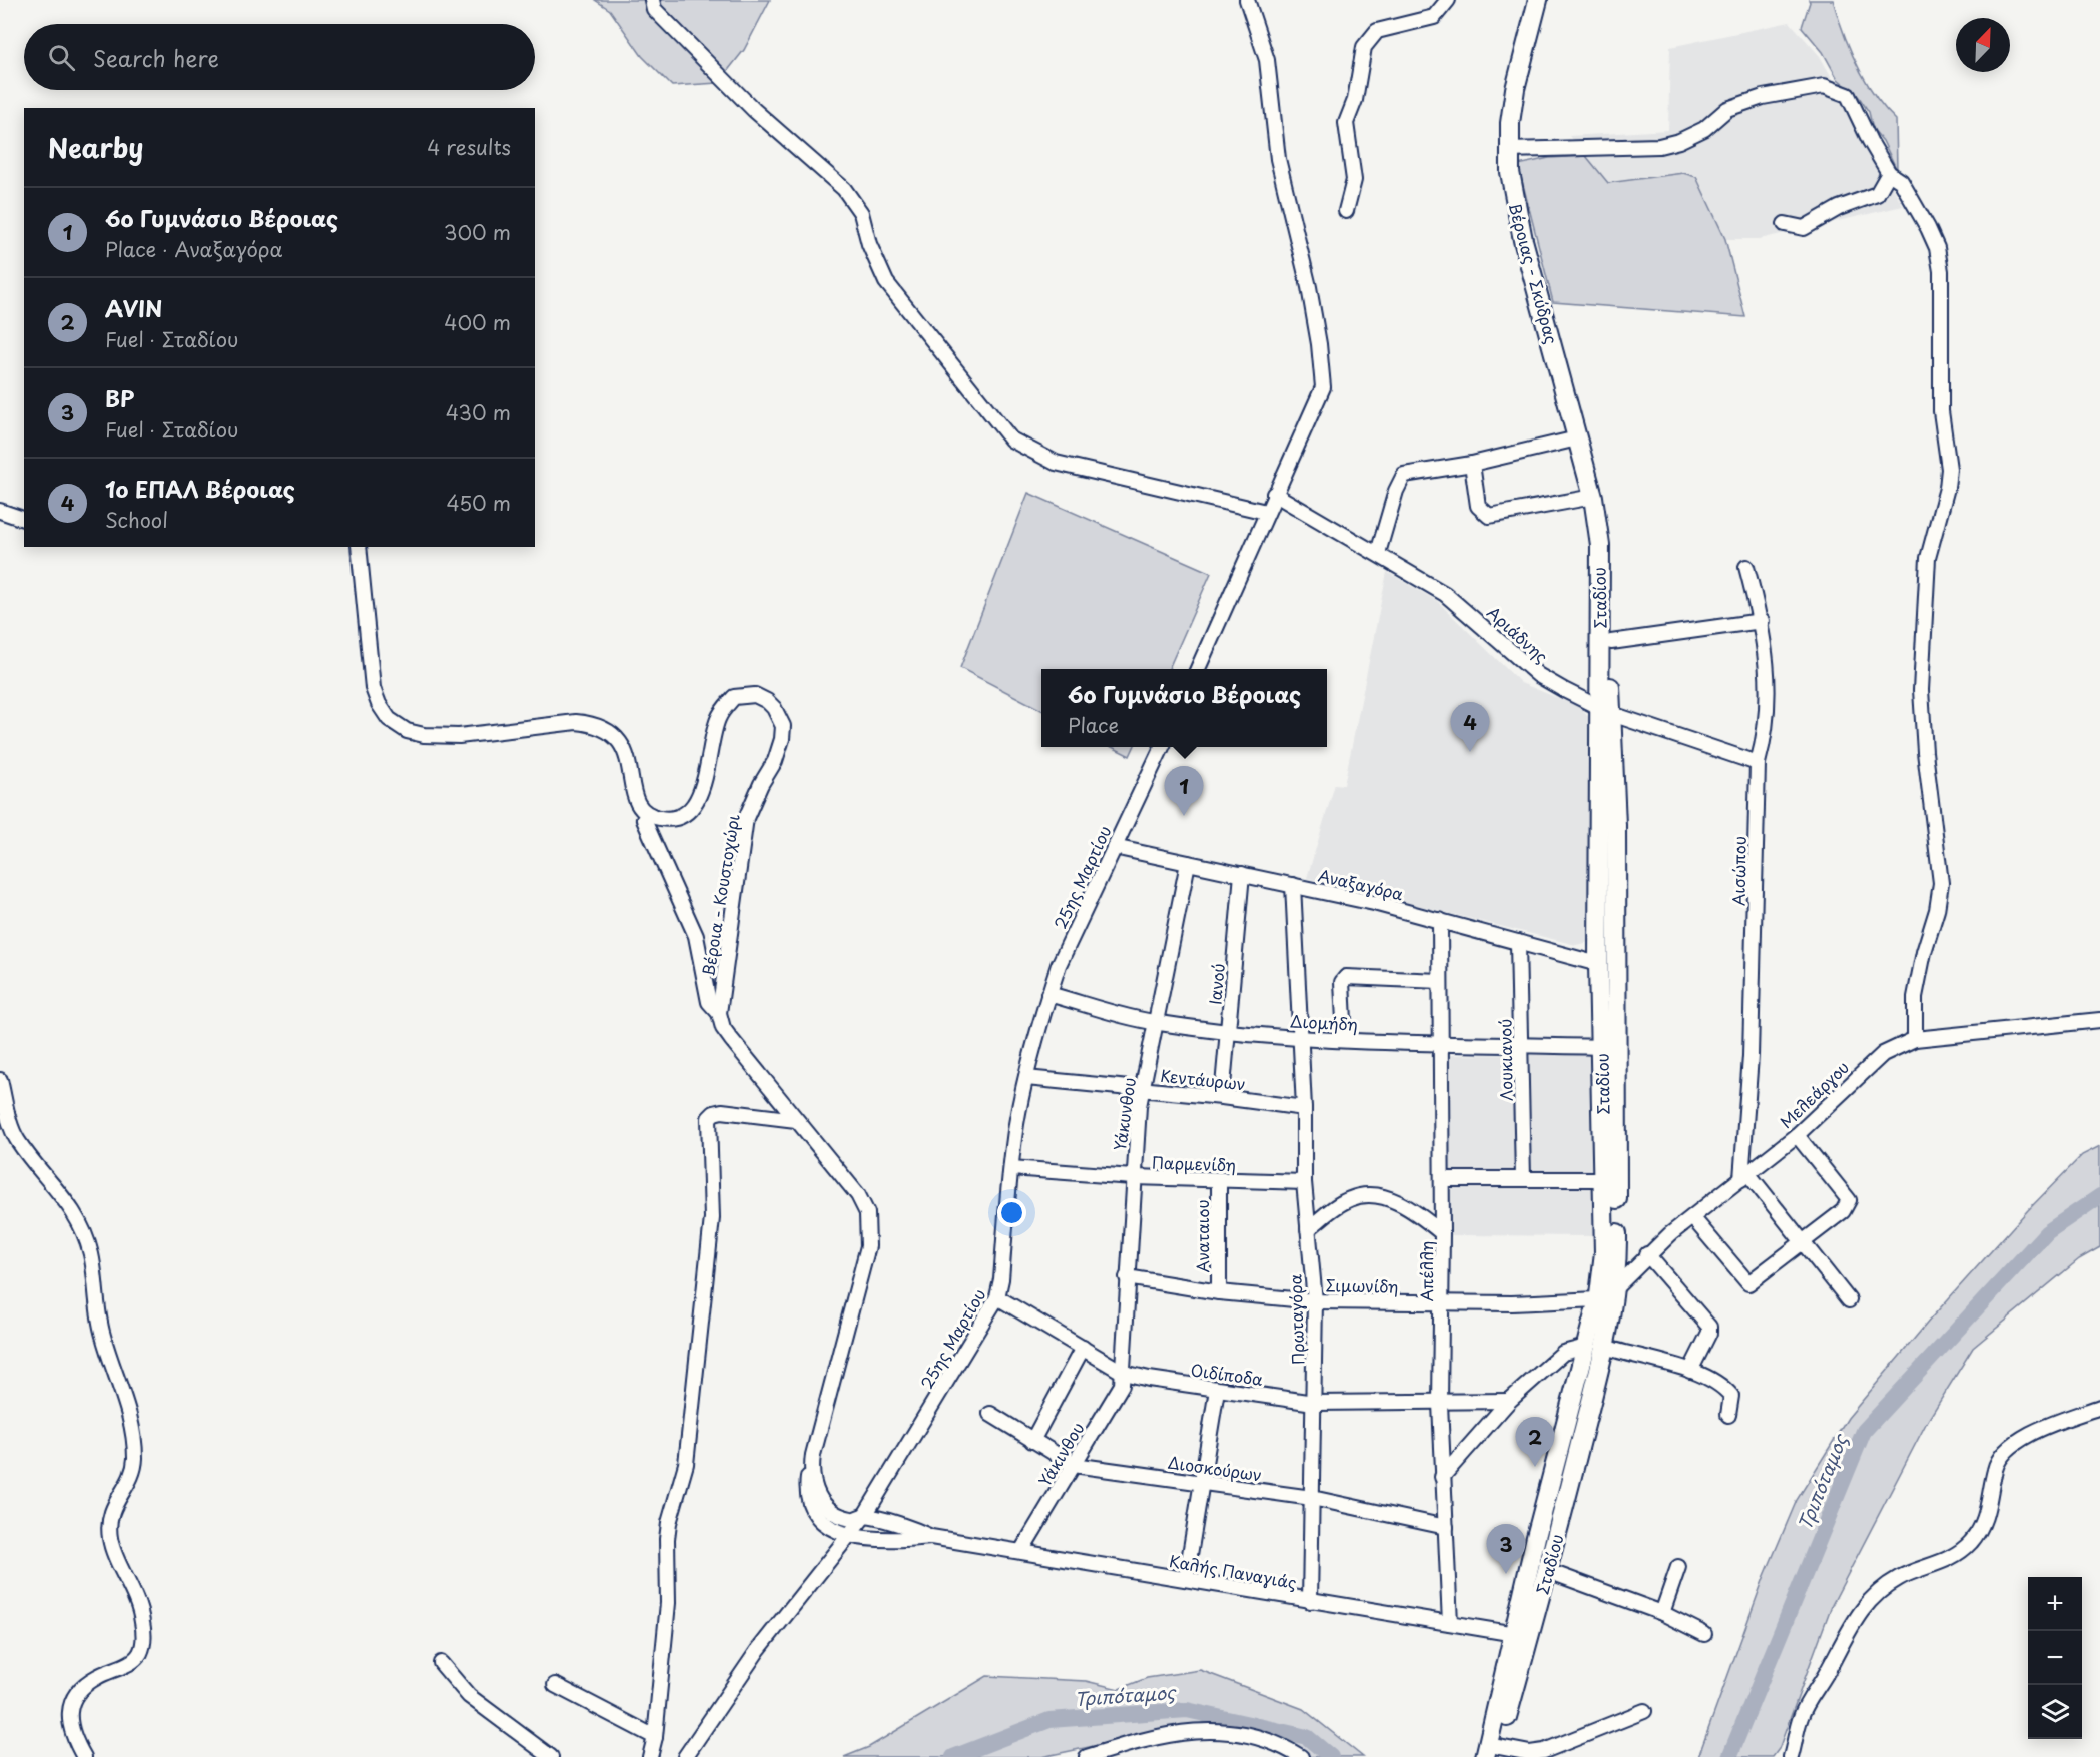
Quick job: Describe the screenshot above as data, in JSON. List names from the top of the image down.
{
  "streets": {
    "main road": ["Βέροιας - Σκύδρας", "Σταδίου"],
    "street": [
      "Αριάδνης",
      "Αισώπου",
      "25ης Μαρτίου",
      "Αναξαγόρα",
      "Βέροια - Κουστοχώρι",
      "Ιανού",
      "Διομήδη",
      "Λουκιανού",
      "Κεντάυρων",
      "Μελεάργου",
      "Υάκυνθου",
      "Παρμενίδη",
      "Αναταιου",
      "Απέλλη",
      "Σιμωνίδη",
      "Πρωταγόρα",
      "Οιδίποδα",
      "Υάκινθου",
      "Διοσκούρων",
      "Καλής Παναγιάς"
    ]
  },
  "crossings": [
    ["Βέροιας - Σκύδρας", "Σταδίου"],
    ["Σταδίου", "Αριάδνης"],
    ["Σταδίου", "Αναξαγόρα"],
    ["Σταδίου", "Διομήδη"],
    ["Σταδίου", "Μελεάργου"],
    ["Σταδίου", "Σιμωνίδη"],
    ["Σταδίου", "Καλής Παναγιάς"],
    ["Αριάδνης", "Αισώπου"],
    ["Αισώπου", "Μελεάργου"],
    ["25ης Μαρτίου", "Αναξαγόρα"],
    ["25ης Μαρτίου", "Διομήδη"],
    ["25ης Μαρτίου", "Κεντάυρων"],
    ["25ης Μαρτίου", "Παρμενίδη"],
    ["25ης Μαρτίου", "Οιδίποδα"],
    ["25ης Μαρτίου", "Καλής Παναγιάς"],
    ["Αναξαγόρα", "Ιανού"],
    ["Αναξαγόρα", "Λουκιανού"],
    ["Αναξαγόρα", "Υάκυνθου"],
    ["Αναξαγόρα", "Απέλλη"],
    ["Αναξαγόρα", "Πρωταγόρα"],
    ["Ιανού", "Διομήδη"],
    ["Ιανού", "Κεντάυρων"],
    ["Διομήδη", "Λουκιανού"],
    ["Διομήδη", "Υάκυνθου"],
    ["Διομήδη", "Απέλλη"],
    ["Διομήδη", "Πρωταγόρα"],
    ["Κεντάυρων", "Υάκυνθου"],
    ["Κεντάυρων", "Πρωταγόρα"],
    ["Μελεάργου", "Σιμωνίδη"],
    ["Υάκυνθου", "Παρμενίδη"],
    ["Υάκυνθου", "Σιμωνίδη"],
    ["Υάκυνθου", "Οιδίποδα"],
    ["Υάκυνθου", "Υάκινθου"],
    ["Παρμενίδη", "Αναταιου"],
    ["Παρμενίδη", "Πρωταγόρα"],
    ["Αναταιου", "Σιμωνίδη"],
    ["Απέλλη", "Σιμωνίδη"],
    ["Απέλλη", "Οιδίποδα"],
    ["Απέλλη", "Διοσκούρων"],
    ["Απέλλη", "Καλής Παναγιάς"],
    ["Σιμωνίδη", "Πρωταγόρα"],
    ["Πρωταγόρα", "Οιδίποδα"],
    ["Πρωταγόρα", "Διοσκούρων"],
    ["Πρωταγόρα", "Καλής Παναγιάς"],
    ["Οιδίποδα", "Υάκινθου"],
    ["Υάκινθου", "Διοσκούρων"],
    ["Υάκινθου", "Καλής Παναγιάς"]
  ],
  "water": ["Τριπόταμος"],
  "north": "top right",
  "page": {
    "search": "Search here",
    "heading": ["Nearby", "4 results"],
    "list": [
      {
        "mark": "1",
        "name": "6ο Γυμνάσιο Βέροιας",
        "note": "Place · Αναξαγόρα",
        "value": "300 m"
      },
      {
        "mark": "2",
        "name": "AVIN",
        "note": "Fuel · Σταδίου",
        "value": "400 m"
      },
      {
        "mark": "3",
        "name": "BP",
        "note": "Fuel · Σταδίου",
        "value": "430 m"
      },
      {
        "mark": "4",
        "name": "1ο ΕΠΑΛ Βέροιας",
        "note": "School",
        "value": "450 m"
      }
    ],
    "popup": ["6ο Γυμνάσιο Βέροιας", "Place"],
    "pins": [
      "4",
      "1",
      "2",
      "3"
    ],
    "map_buttons": ["+", "−"]
  }
}
